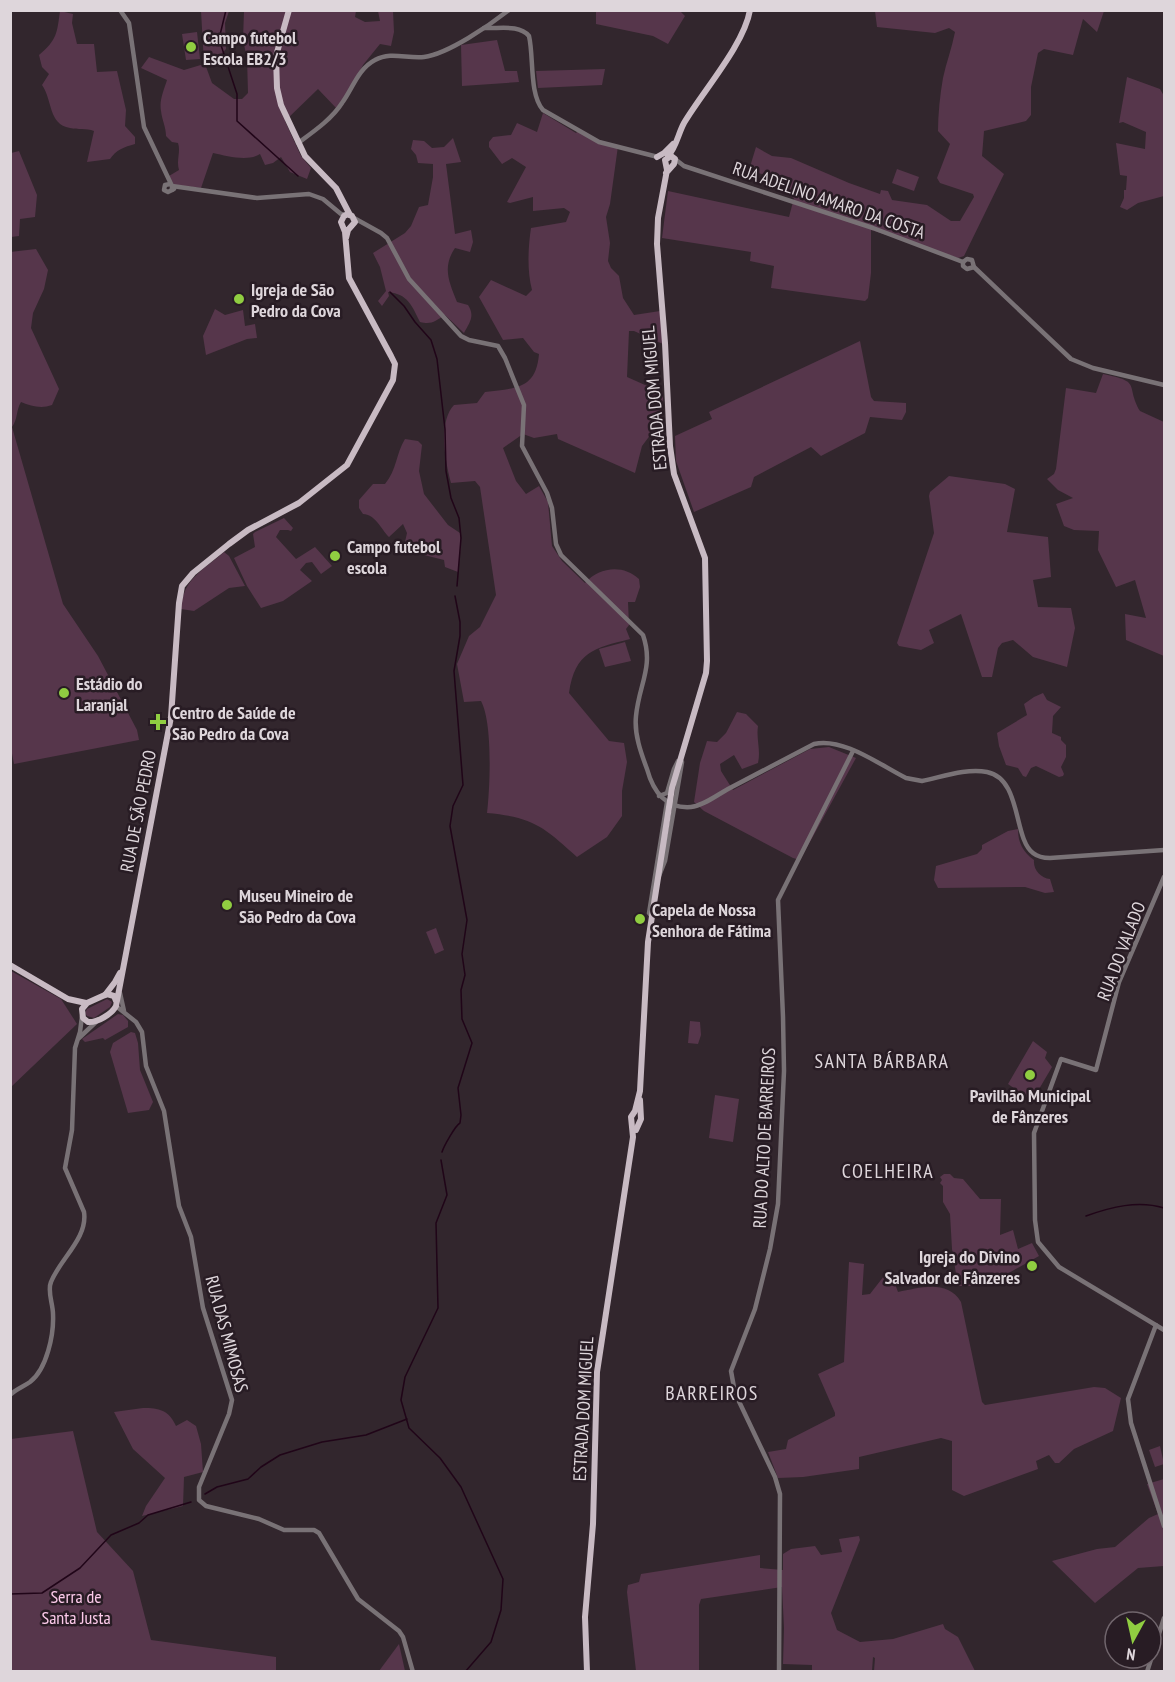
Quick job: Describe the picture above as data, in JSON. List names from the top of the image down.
{
  "streets": {
    "main road": ["ESTRADA DOM MIGUEL", "RUA DE SÃO PEDRO"],
    "street": [
      "RUA ADELINO AMARO DA COSTA",
      "RUA DO VALADO",
      "RUA DO ALTO DE BARREIROS",
      "RUA DAS MIMOSAS"
    ]
  },
  "districts": ["SANTA BÁRBARA", "COELHEIRA", "BARREIROS"],
  "parks": ["Serra de Santa Justa"],
  "places": {
    "other": [
      "Campo futebol Escola EB2/3",
      "Igreja de São Pedro da Cova",
      "Campo futebol escola",
      "Estádio do Laranjal",
      "Museu Mineiro de São Pedro da Cova",
      "Capela de Nossa Senhora de Fátima",
      "Pavilhão Municipal de Fânzeres",
      "Igreja do Divino Salvador de Fânzeres"
    ],
    "health": ["Centro de Saúde de São Pedro da Cova"]
  },
  "north": "bottom"
}
